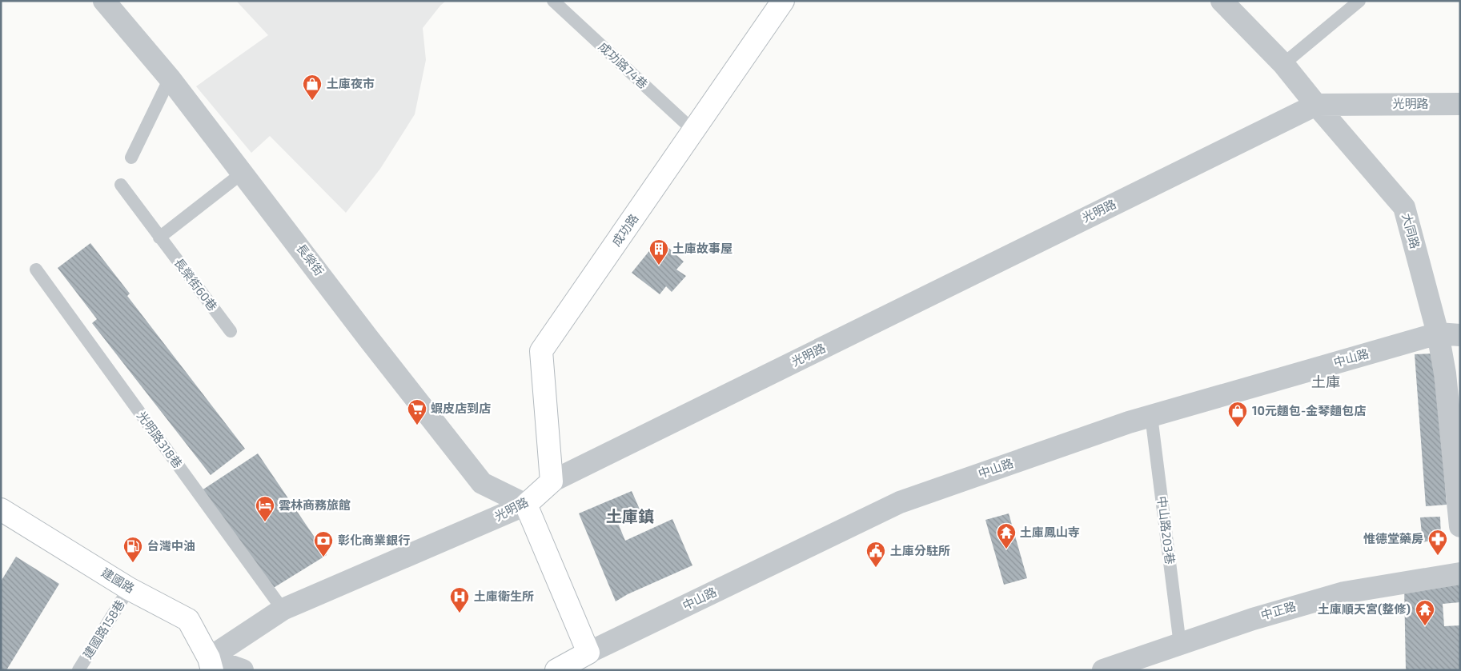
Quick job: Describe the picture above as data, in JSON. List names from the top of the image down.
{
  "streets": {
    "street": [
      "光明路",
      "成功路",
      "大同路",
      "長榮街",
      "中山路",
      "建國路",
      "中正路"
    ],
    "lane": [
      "成功路74巷",
      "長榮街60巷",
      "光明路318巷",
      "中山路203巷",
      "建國路158巷"
    ]
  },
  "crossings": [
    ["成功路74巷", "成功路"],
    ["光明路", "成功路"],
    ["光明路", "大同路"],
    ["光明路", "長榮街"],
    ["光明路", "光明路318巷"],
    ["光明路", "建國路"],
    ["大同路", "中山路"],
    ["中山路", "中山路203巷"],
    ["中山路203巷", "中正路"],
    ["建國路", "建國路158巷"]
  ],
  "districts": ["土庫", "土庫鎮"],
  "places": {
    "shop": ["土庫夜市", "10元麵包-金琴麵包店"],
    "building": ["土庫故事屋"],
    "supermarket": ["蝦皮店到店"],
    "hotel": ["雲林商務旅館"],
    "temple": ["土庫鳳山寺", "土庫順天宮(整修)"],
    "pharmacy": ["惟德堂藥房"],
    "bank": ["彰化商業銀行"],
    "fuel station": ["台灣中油"],
    "public building": ["土庫分駐所"],
    "hospital": ["土庫衛生所"]
  }
}
